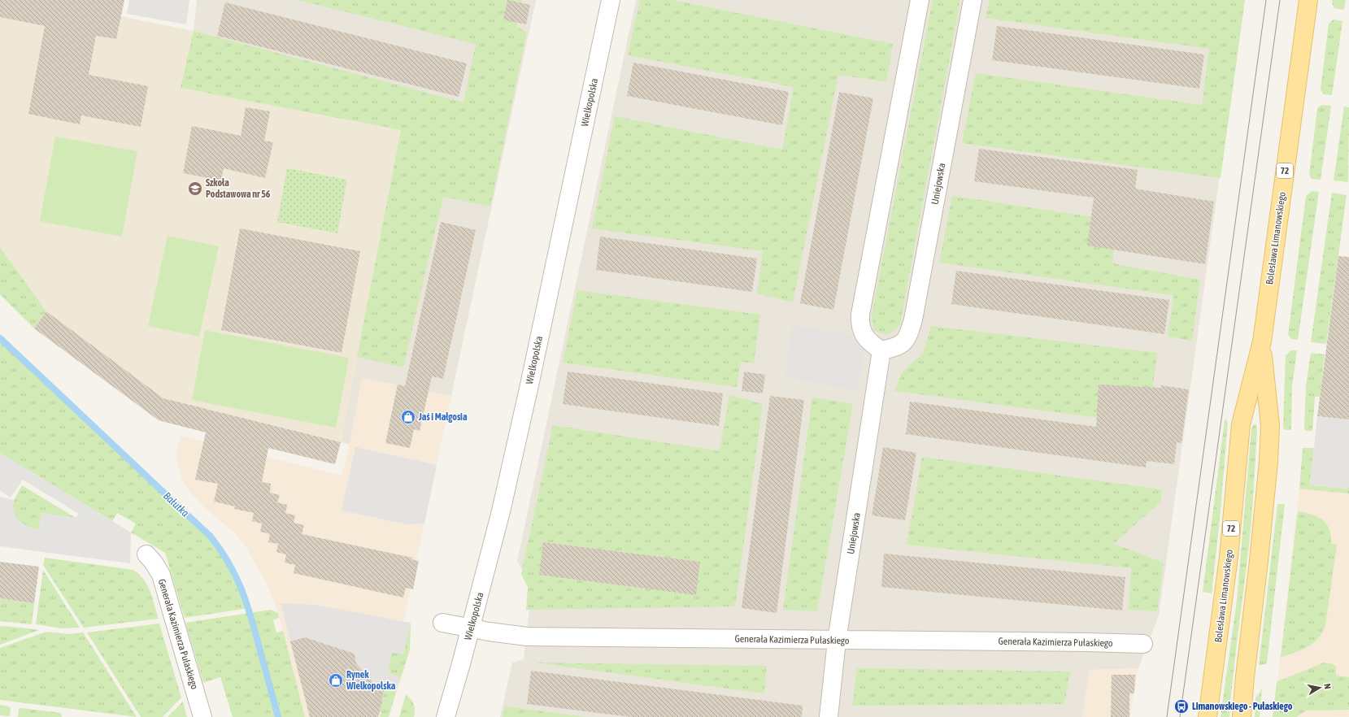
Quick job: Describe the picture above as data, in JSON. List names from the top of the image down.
{
  "streets": {
    "main road": ["72", "Bolesława Limanowskiego"],
    "street": ["Wielkopolska", "Uniejowska", "Generała Kazimierza Pułaskiego"]
  },
  "crossings": [
    ["Wielkopolska", "Generała Kazimierza Pułaskiego"],
    ["Uniejowska", "Generała Kazimierza Pułaskiego"]
  ],
  "water": ["Bałutka"],
  "places": {
    "school or university": ["Szkoła Podstawowa nr 56"],
    "shop": ["Jaś i Małgosia", "Rynek Wielkopolska"],
    "bus stop": ["Limanowskiego - Pułaskiego"]
  },
  "north": "right"
}
